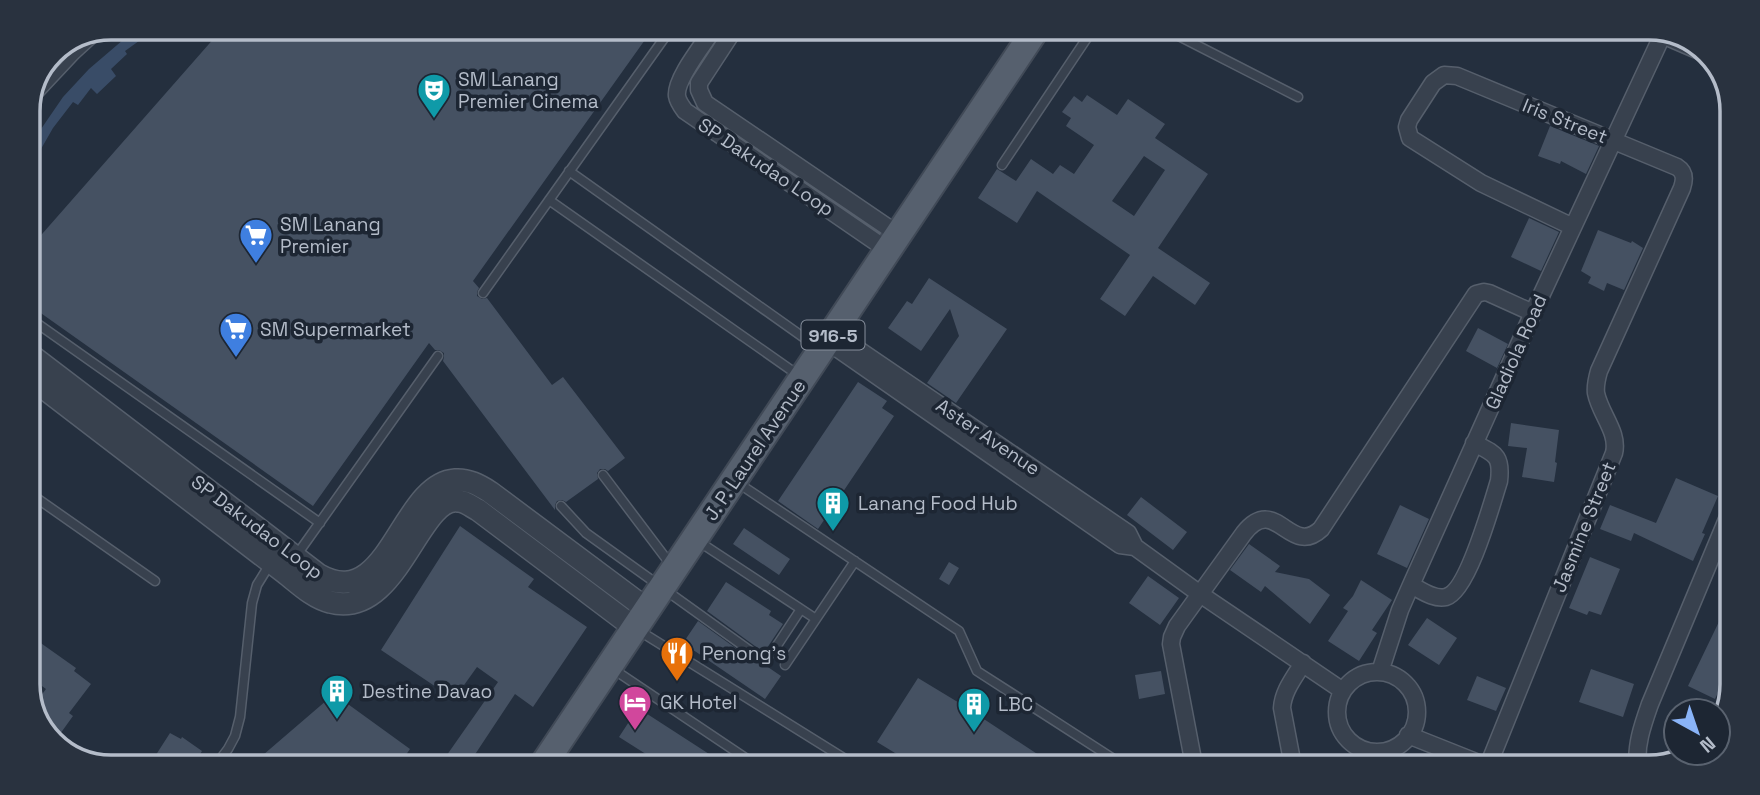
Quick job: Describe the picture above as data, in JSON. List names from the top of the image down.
{
  "streets": {
    "main road": ["916-5", "J. P. Laurel Avenue"],
    "street": [
      "Iris Street",
      "SP Dakudao Loop",
      "Gladiola Road",
      "Aster Avenue",
      "Jasmine Street"
    ]
  },
  "crossings": [
    ["Iris Street", "Gladiola Road"],
    ["Iris Street", "Jasmine Street"],
    ["SP Dakudao Loop", "J. P. Laurel Avenue"],
    ["Gladiola Road", "Aster Avenue"],
    ["Aster Avenue", "J. P. Laurel Avenue"]
  ],
  "places": {
    "theatre": ["SM Lanang Premier Cinema"],
    "supermarket": ["SM Lanang Premier", "SM Supermarket"],
    "building": ["Lanang Food Hub", "Destine Davao", "LBC"],
    "restaurant": ["Penong's"],
    "hotel": ["GK Hotel"]
  },
  "north": "bottom right"
}
